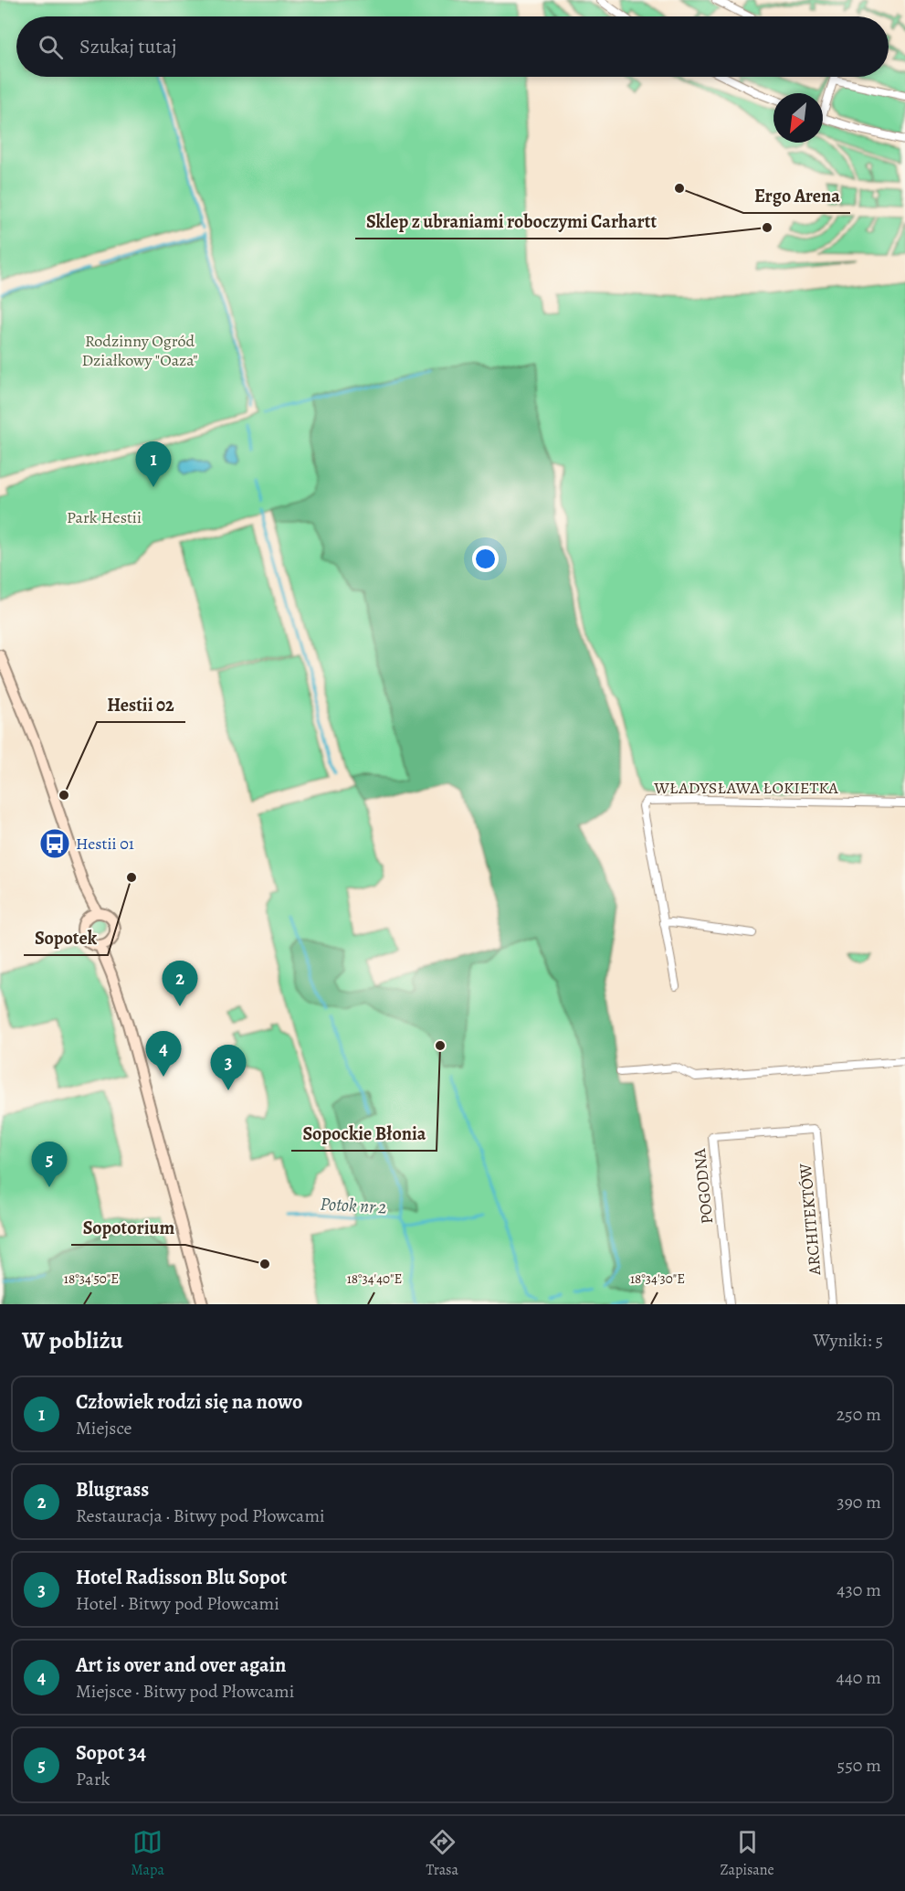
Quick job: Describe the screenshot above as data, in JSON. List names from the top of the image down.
{
  "streets": {
    "street": ["WŁADYSŁAWA ŁOKIETKA", "POGODNA", "ARCHITEKTÓW"]
  },
  "crossings": [
    ["POGODNA", "ARCHITEKTÓW"]
  ],
  "water": ["Potok nr 2"],
  "parks": ["Rodzinny Ogród Działkowy \"Oaza\"", "Park Hestii"],
  "places": {
    "other": [
      "Ergo Arena",
      "Sklep z ubraniami roboczymi Carhartt",
      "Hestii 02",
      "Sopotek",
      "Sopockie Błonia",
      "Sopotorium"
    ],
    "bus stop": ["Hestii 01"]
  },
  "north": "bottom left",
  "page": {
    "search": "Szukaj tutaj",
    "pins": [
      "1",
      "2",
      "4",
      "3",
      "5"
    ],
    "heading": ["W pobliżu", "Wyniki: 5"],
    "list": [
      {
        "mark": "1",
        "name": "Człowiek rodzi się na nowo",
        "note": "Miejsce",
        "value": "250 m"
      },
      {
        "mark": "2",
        "name": "Blugrass",
        "note": "Restauracja · Bitwy pod Płowcami",
        "value": "390 m"
      },
      {
        "mark": "3",
        "name": "Hotel Radisson Blu Sopot",
        "note": "Hotel · Bitwy pod Płowcami",
        "value": "430 m"
      },
      {
        "mark": "4",
        "name": "Art is over and over again",
        "note": "Miejsce · Bitwy pod Płowcami",
        "value": "440 m"
      },
      {
        "mark": "5",
        "name": "Sopot 34",
        "note": "Park",
        "value": "550 m"
      }
    ],
    "nav": ["Mapa", "Trasa", "Zapisane"]
  },
  "coordinates": ["18°34'50\"E", "18°34'40\"E", "18°34'30\"E"]
}
